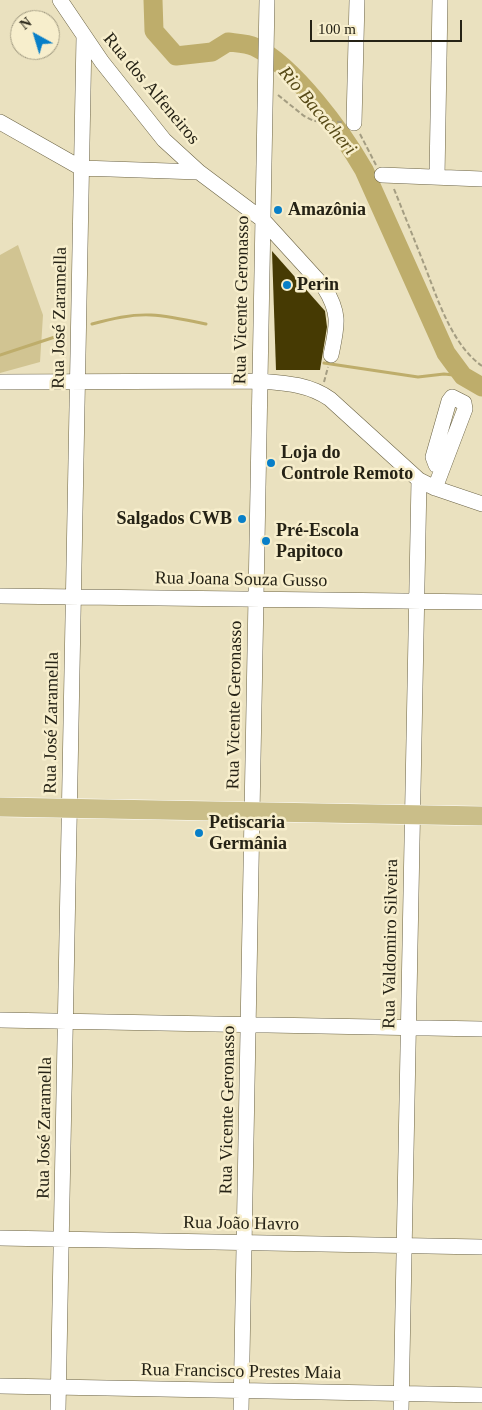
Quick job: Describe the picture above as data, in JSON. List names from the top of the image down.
{
  "streets": {
    "street": [
      "Rua dos Alfeneiros",
      "Rua Vicente Geronasso",
      "Rua José Zaramella",
      "Rua Joana Souza Gusso",
      "Rua Valdomiro Silveira",
      "Rua João Havro",
      "Rua Francisco Prestes Maia"
    ]
  },
  "crossings": [
    ["Rua dos Alfeneiros", "Rua Vicente Geronasso"],
    ["Rua dos Alfeneiros", "Rua José Zaramella"],
    ["Rua Vicente Geronasso", "Rua Joana Souza Gusso"],
    ["Rua Vicente Geronasso", "Rua João Havro"],
    ["Rua Vicente Geronasso", "Rua Francisco Prestes Maia"],
    ["Rua José Zaramella", "Rua Joana Souza Gusso"],
    ["Rua José Zaramella", "Rua João Havro"],
    ["Rua José Zaramella", "Rua Francisco Prestes Maia"],
    ["Rua Joana Souza Gusso", "Rua Valdomiro Silveira"],
    ["Rua Valdomiro Silveira", "Rua João Havro"],
    ["Rua Valdomiro Silveira", "Rua Francisco Prestes Maia"]
  ],
  "water": ["Rio Bacacheri"],
  "places": [
    "Amazônia",
    "Perin",
    "Loja do Controle Remoto",
    "Salgados CWB",
    "Pré-Escola Papitoco",
    "Petiscaria Germânia"
  ],
  "scale_bar": "100 m",
  "north": "top left"
}
